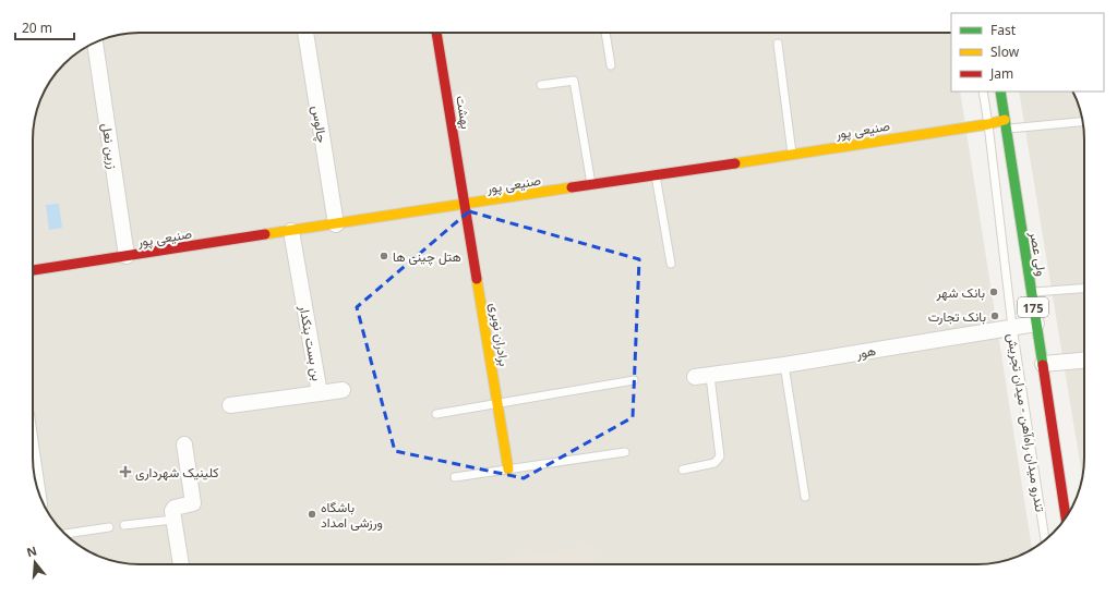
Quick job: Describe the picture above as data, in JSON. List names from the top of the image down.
{
  "streets": {
    "street": [
      "بهشت",
      "چالوس",
      "صنیعی پور",
      "زرین نعل",
      "ولی عصر",
      "175",
      "برادران نوبری",
      "بن بست بنکدار",
      "هور"
    ],
    "lane": ["تندرو میدان راه‌آهن - میدان تجریش"]
  },
  "crossings": [
    ["بهشت", "صنیعی پور"],
    ["بهشت", "برادران نوبری"],
    ["چالوس", "صنیعی پور"],
    ["صنیعی پور", "زرین نعل"],
    ["صنیعی پور", "ولی عصر"],
    ["صنیعی پور", "برادران نوبری"],
    ["صنیعی پور", "بن بست بنکدار"],
    ["صنیعی پور", "تندرو میدان راه‌آهن - میدان تجریش"],
    ["ولی عصر", "هور"],
    ["هور", "تندرو میدان راه‌آهن - میدان تجریش"]
  ],
  "places": {
    "other": [
      "هتل چینی ها",
      "بانک شهر",
      "بانک تجارت",
      "باشگاه ورزشی امداد"
    ],
    "health": ["کلینیک شهرداری"]
  },
  "legend": ["Fast", "Slow", "Jam"],
  "scale_bar": "20 m",
  "north": "top"
}
